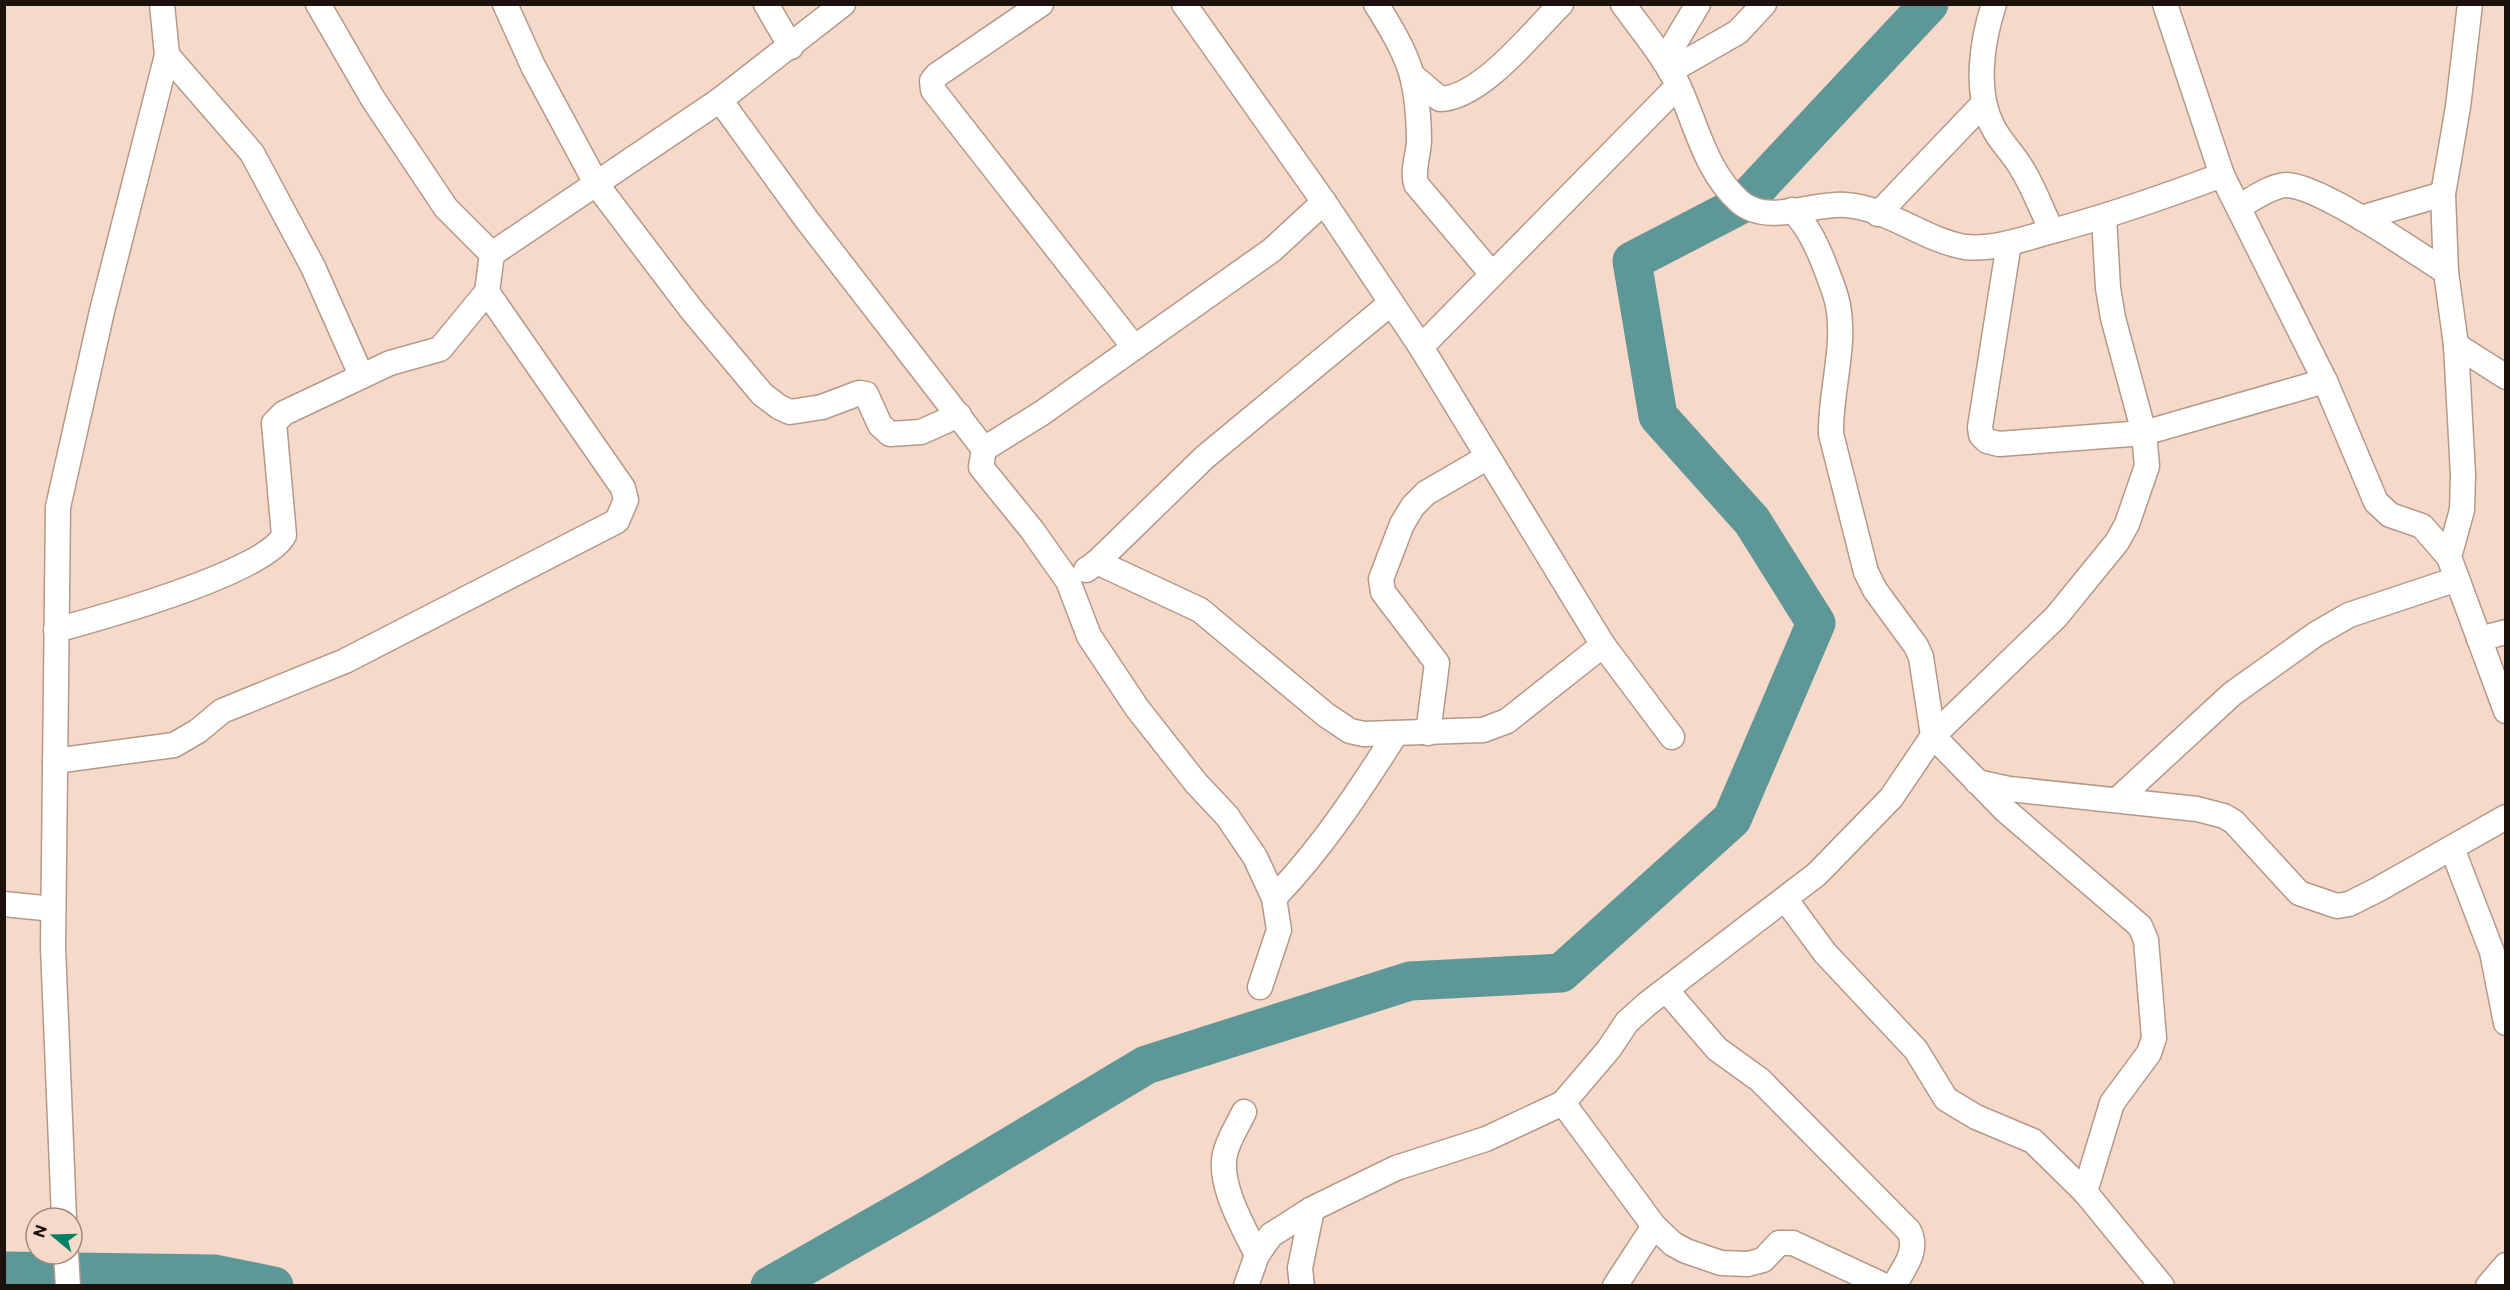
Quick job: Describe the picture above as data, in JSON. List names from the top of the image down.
{
  "north": "left"
}
